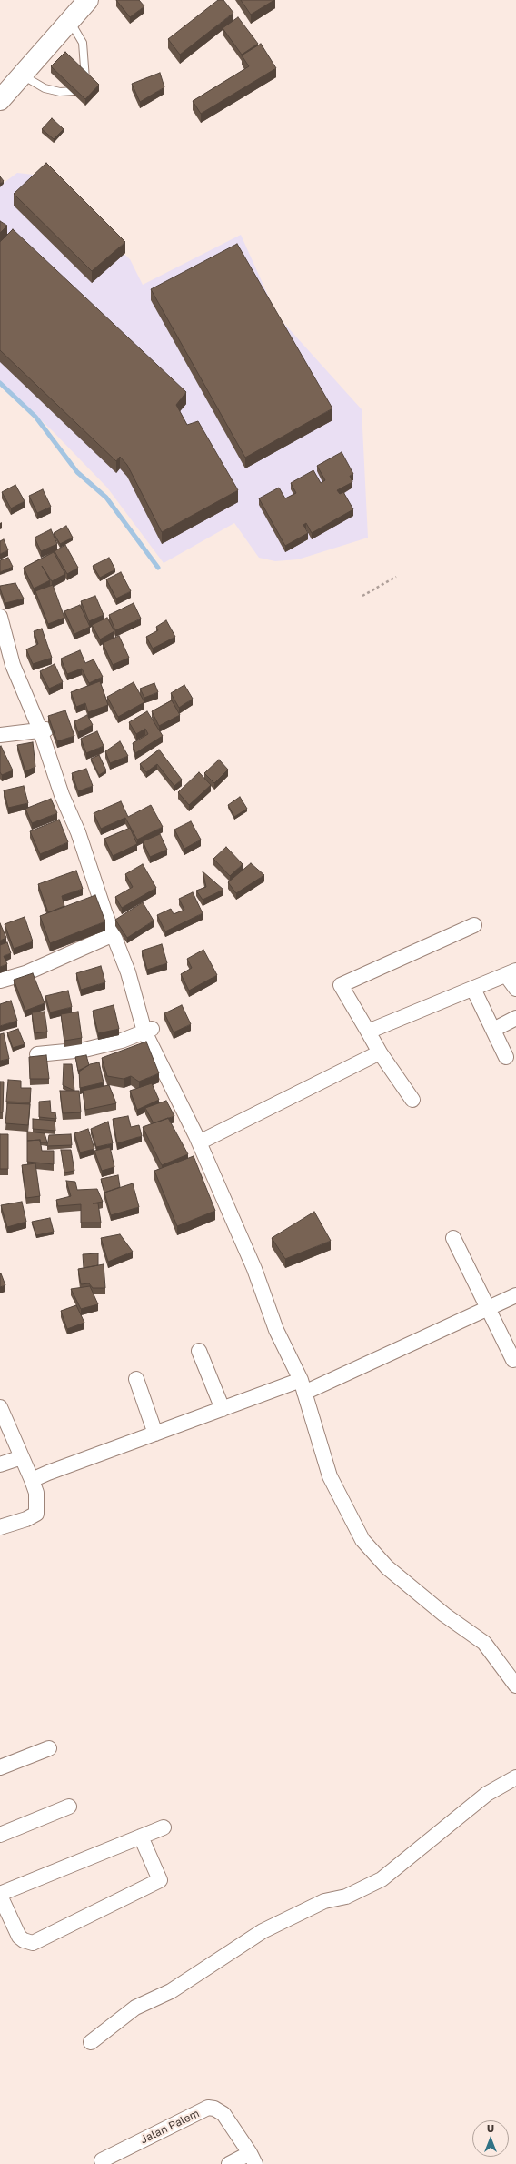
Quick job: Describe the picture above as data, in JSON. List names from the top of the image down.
{
  "streets": {
    "street": ["Jalan Palem"]
  },
  "north": "top"
}
